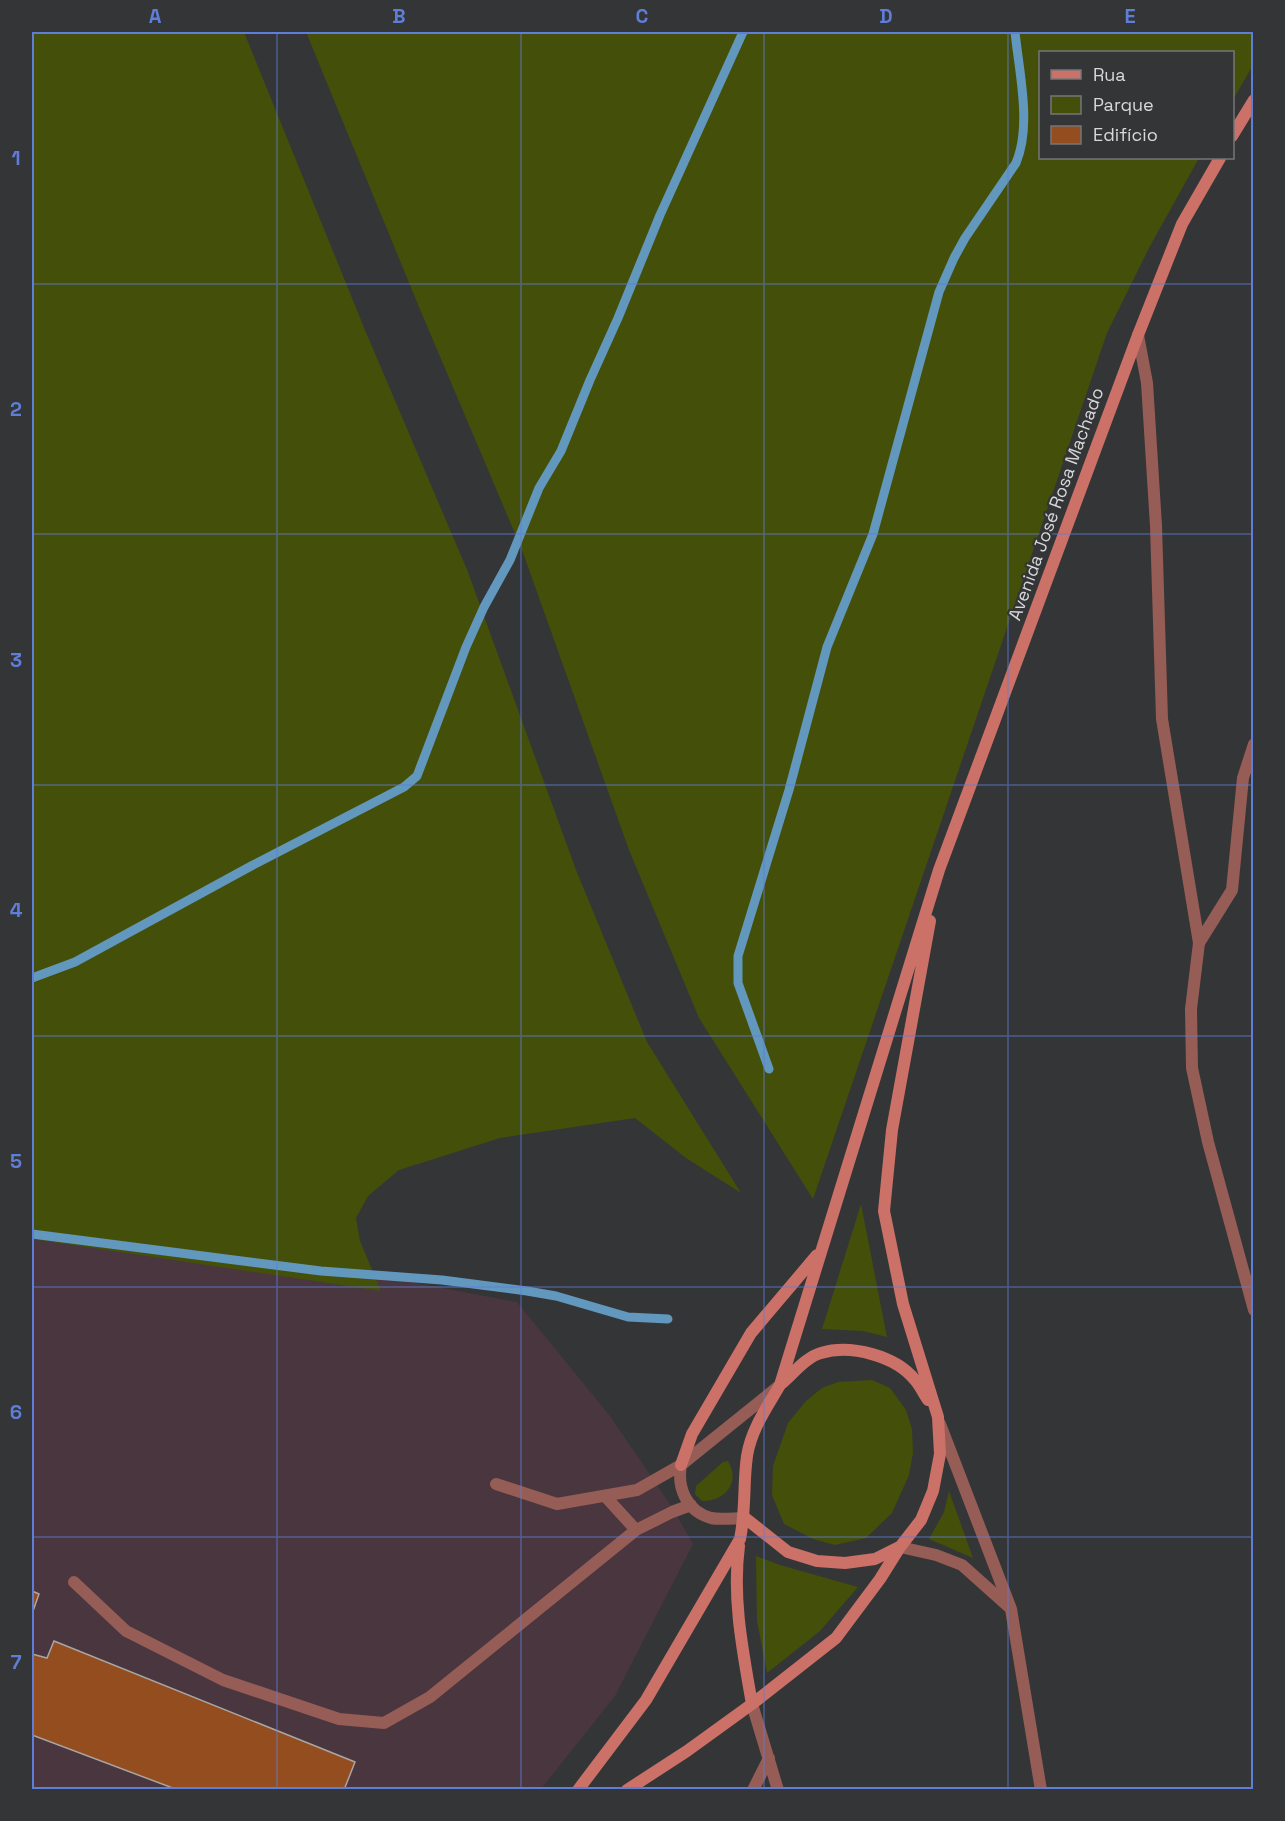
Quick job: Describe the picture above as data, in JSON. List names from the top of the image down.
{
  "streets": {
    "main road": ["Avenida José Rosa Machado"]
  },
  "legend": ["Rua", "Parque", "Edifício"],
  "grid": {
    "columns": [
      "A",
      "B",
      "C",
      "D",
      "E"
    ],
    "rows": [
      "1",
      "2",
      "3",
      "4",
      "5",
      "6",
      "7"
    ]
  }
}
